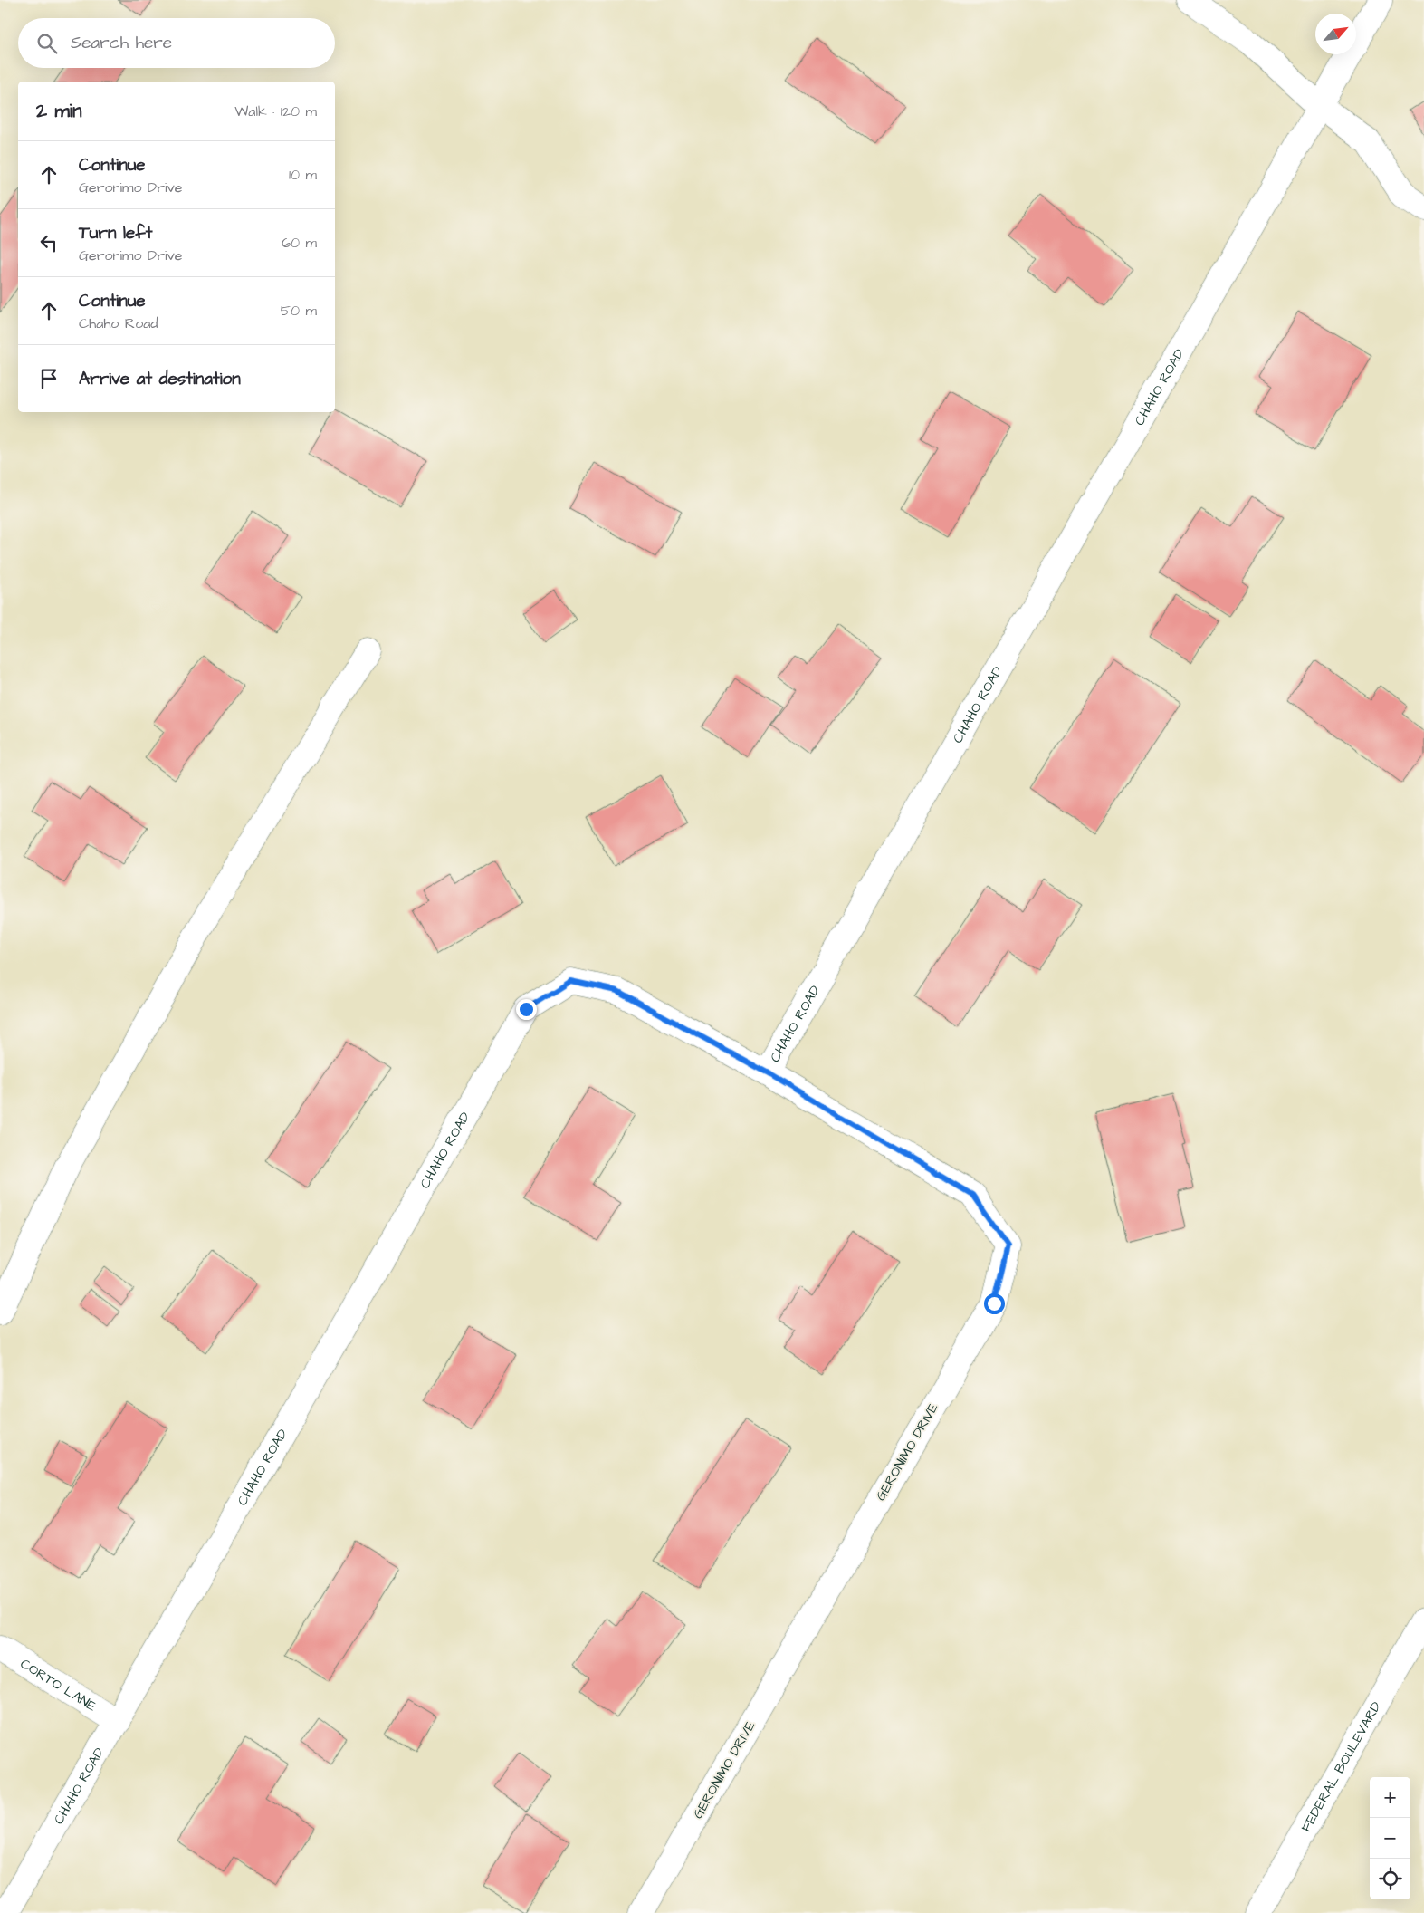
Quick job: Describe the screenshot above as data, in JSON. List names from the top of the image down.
{
  "streets": {
    "street": [
      "CHAHO ROAD",
      "GERONIMO DRIVE",
      "CORTO LANE",
      "FEDERAL BOULEVARD"
    ]
  },
  "crossings": [
    ["CHAHO ROAD", "GERONIMO DRIVE"],
    ["CHAHO ROAD", "CORTO LANE"]
  ],
  "north": "top right",
  "page": {
    "search": "Search here",
    "heading": ["2 min", "Walk · 120 m"],
    "list": [
      ["Continue", "Geronimo Drive", "10 m"],
      ["Turn left", "Geronimo Drive", "60 m"],
      ["Continue", "Chaho Road", "50 m"],
      "Arrive at destination"
    ],
    "map_buttons": ["+", "−"]
  }
}
